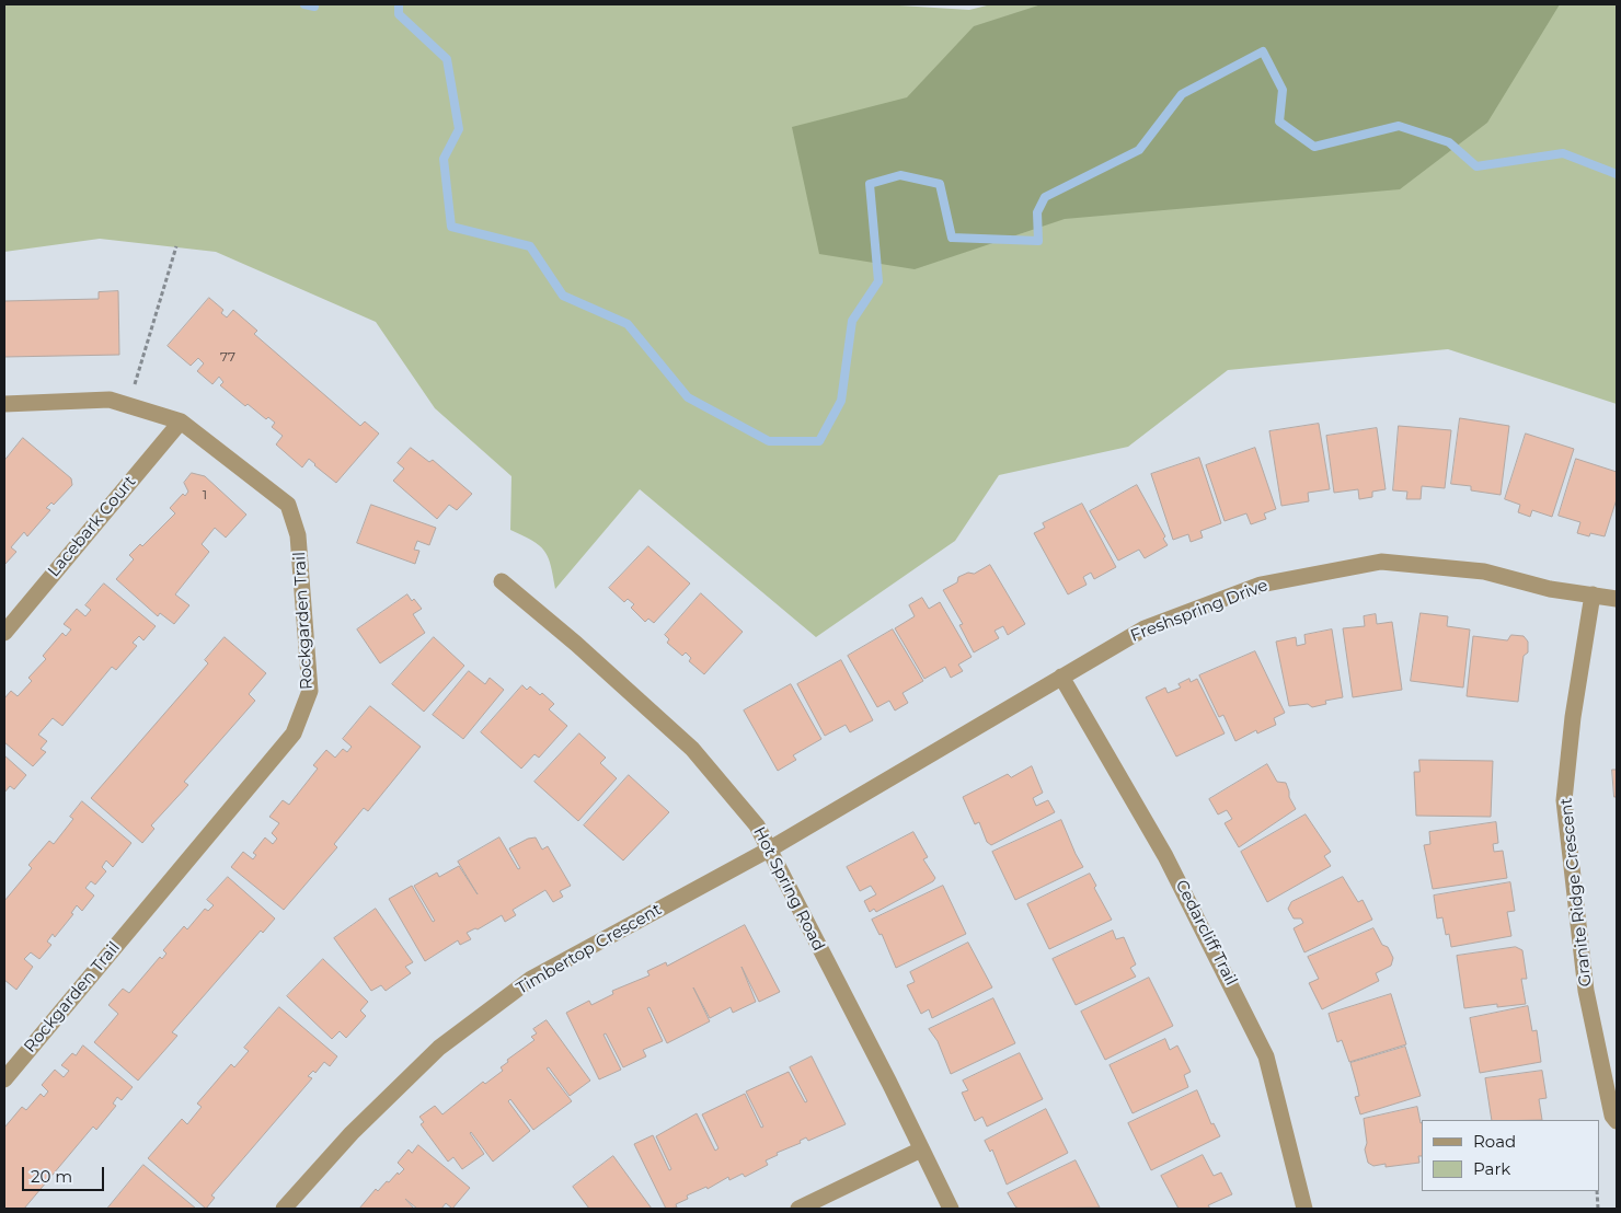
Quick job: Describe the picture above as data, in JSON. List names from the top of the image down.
{
  "streets": {
    "street": [
      "Lacebark Court",
      "Freshspring Drive",
      "Rockgarden Trail",
      "Hot Spring Road",
      "Granite Ridge Crescent",
      "Cedarcliff Trail",
      "Timbertop Crescent"
    ]
  },
  "crossings": [
    ["Lacebark Court", "Rockgarden Trail"],
    ["Freshspring Drive", "Hot Spring Road"],
    ["Freshspring Drive", "Granite Ridge Crescent"],
    ["Freshspring Drive", "Cedarcliff Trail"],
    ["Freshspring Drive", "Timbertop Crescent"],
    ["Hot Spring Road", "Timbertop Crescent"]
  ],
  "house_numbers": ["77", "1"],
  "legend": ["Road", "Park"],
  "scale_bar": "20 m"
}
